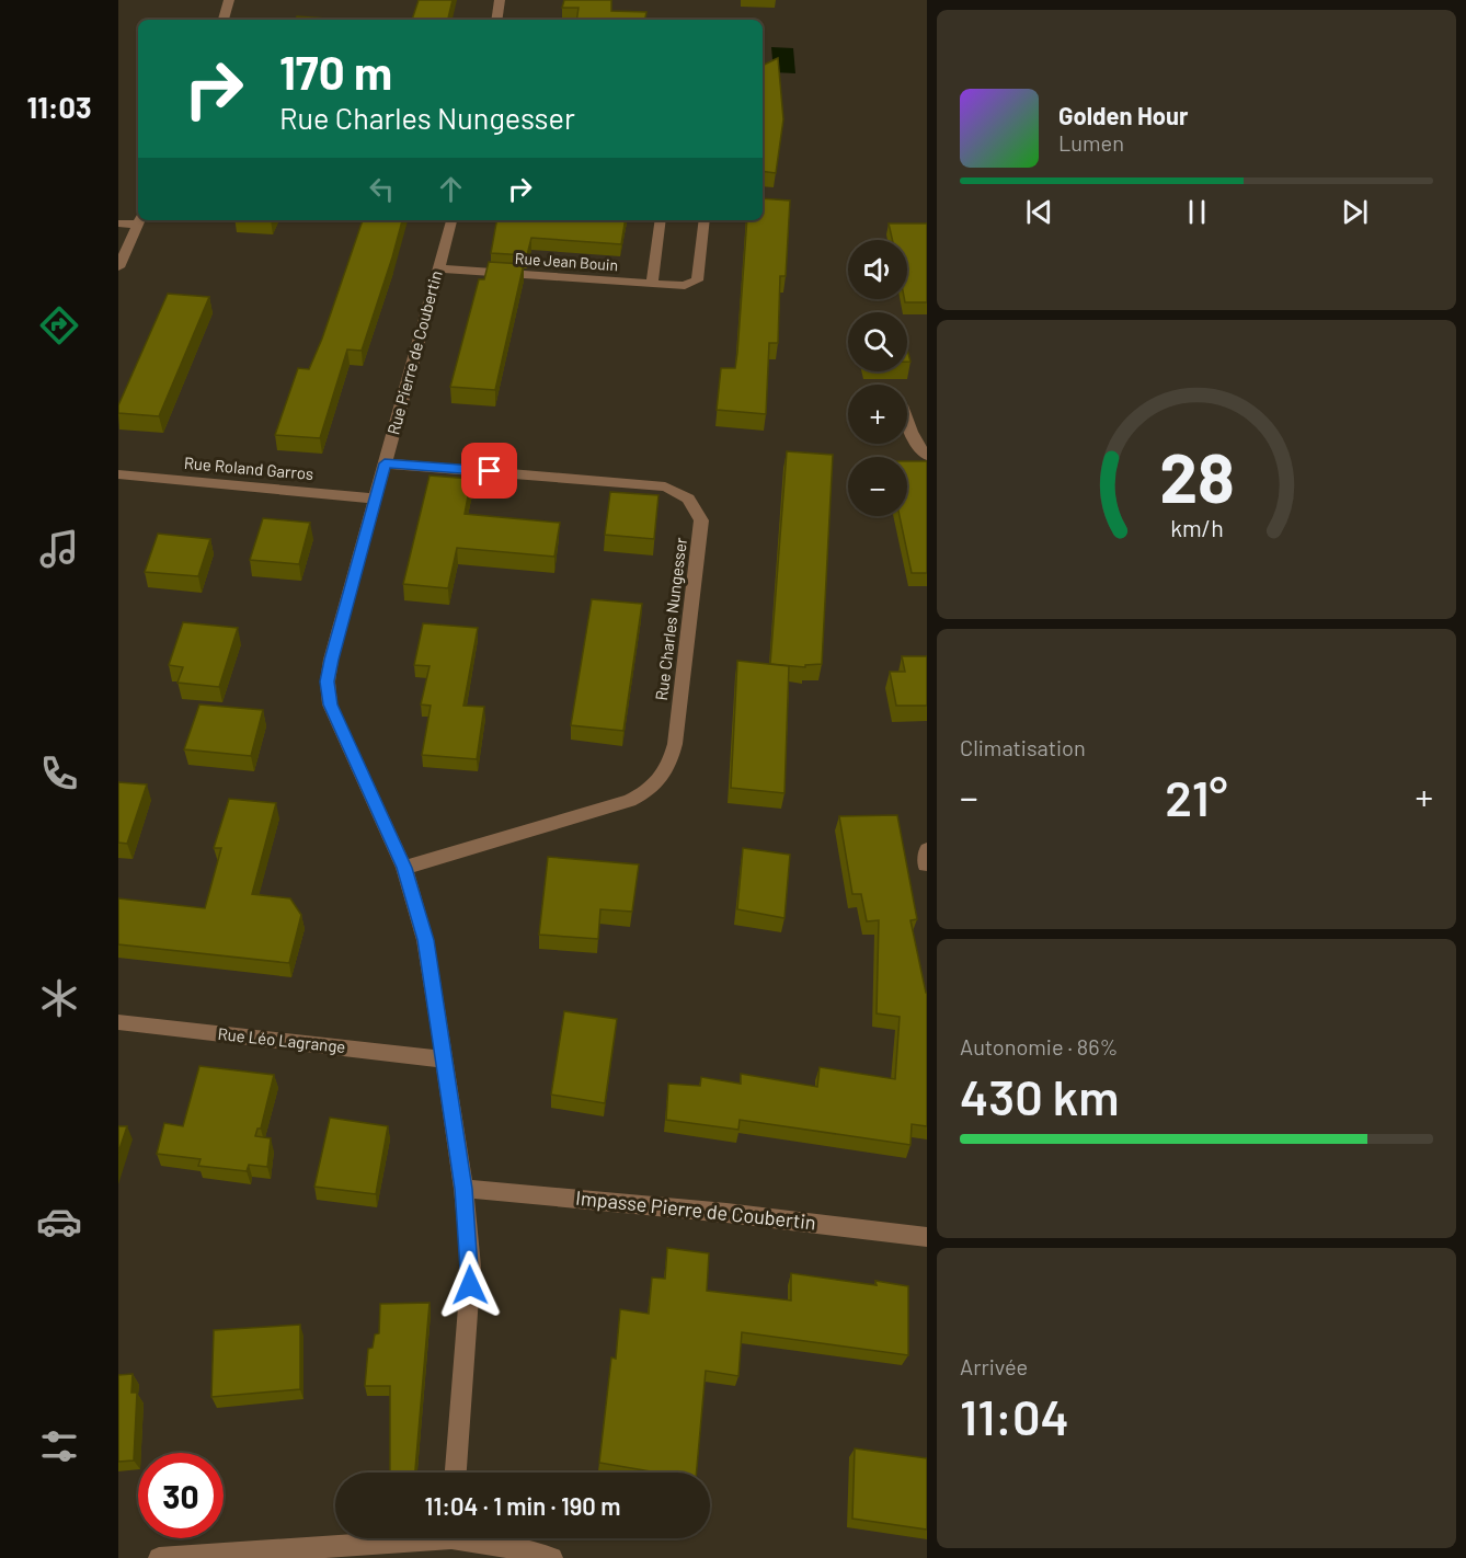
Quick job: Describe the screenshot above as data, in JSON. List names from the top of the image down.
{
  "streets": {
    "street": [
      "Rue Jean Bouin",
      "Rue Pierre de Coubertin",
      "Rue Roland Garros",
      "Rue Charles Nungesser",
      "Rue Léo Lagrange",
      "Impasse Pierre de Coubertin"
    ]
  },
  "crossings": [
    ["Rue Jean Bouin", "Rue Pierre de Coubertin"],
    ["Rue Pierre de Coubertin", "Rue Roland Garros"],
    ["Rue Pierre de Coubertin", "Rue Charles Nungesser"],
    ["Rue Pierre de Coubertin", "Rue Léo Lagrange"],
    ["Rue Pierre de Coubertin", "Impasse Pierre de Coubertin"]
  ],
  "page": {
    "tabs": "11:03",
    "turn": ["170 m", "Rue Charles Nungesser"],
    "song": ["Golden Hour", "Lumen"],
    "map_buttons": ["+", "−"],
    "tile": [
      "Climatisation",
      ["Autonomie · 86%", "430 km"],
      ["Arrivée", "11:04"]
    ],
    "heat": ["−", "21°", "+"],
    "limit": "30",
    "trip": "11:04 · 1 min · 190 m",
    "gauge": ["28", "km/h"]
  }
}
